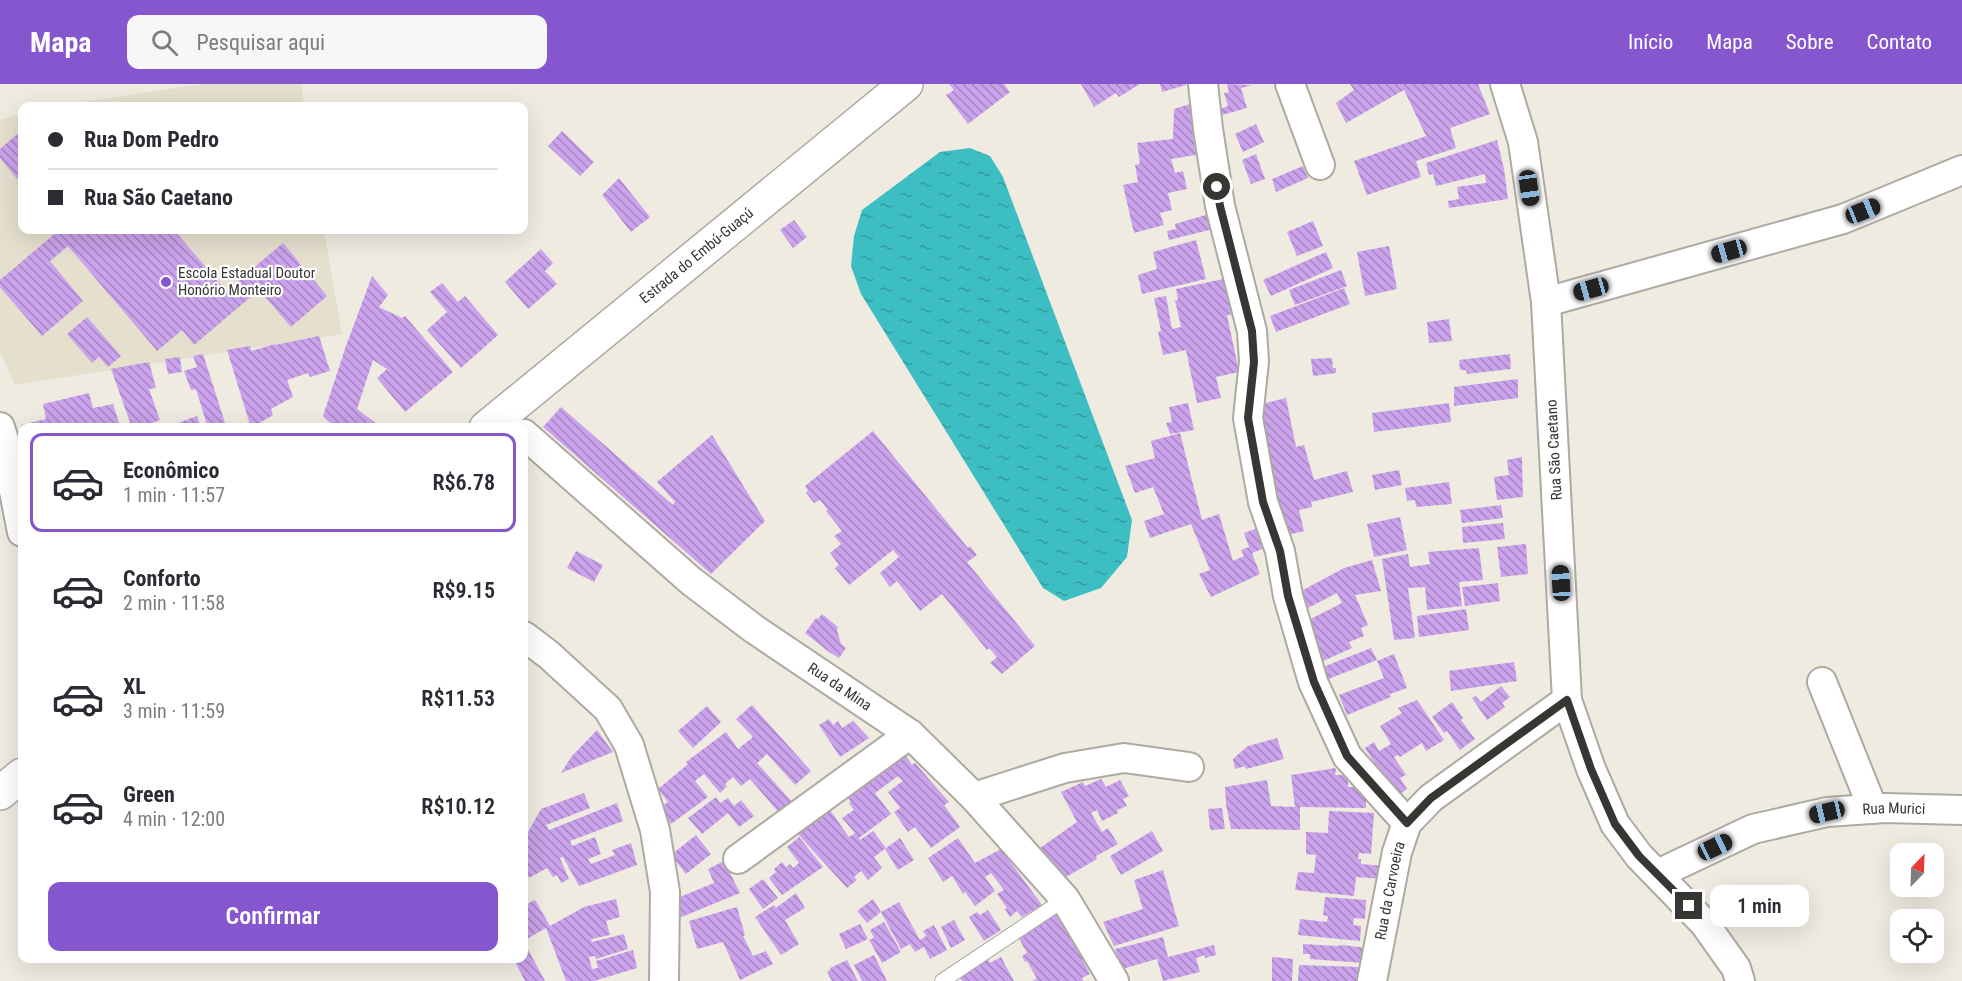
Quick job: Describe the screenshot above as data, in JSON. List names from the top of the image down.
{
  "streets": {
    "main road": ["Estrada do Embú-Guaçú"],
    "street": [
      "Rua São Caetano",
      "Rua da Mina",
      "Rua Murici",
      "Rua da Carvoeira"
    ]
  },
  "crossings": [
    ["Rua São Caetano", "Rua Murici"],
    ["Rua São Caetano", "Rua da Carvoeira"]
  ],
  "places": ["Escola Estadual Doutor Honório Monteiro"],
  "north": "top right",
  "page": {
    "header": "Mapa",
    "search": "Pesquisar aqui",
    "nav": [
      "Início",
      "Mapa",
      "Sobre",
      "Contato"
    ],
    "banner": ["Rua Dom Pedro", "Rua São Caetano"],
    "list": [
      {
        "name": "Econômico",
        "note": "1 min · 11:57",
        "value": "R$6.78"
      },
      {
        "name": "Conforto",
        "note": "2 min · 11:58",
        "value": "R$9.15"
      },
      {
        "name": "XL",
        "note": "3 min · 11:59",
        "value": "R$11.53"
      },
      {
        "name": "Green",
        "note": "4 min · 12:00",
        "value": "R$10.12"
      }
    ],
    "buttons": "Confirmar",
    "bubble": "1 min"
  }
}
